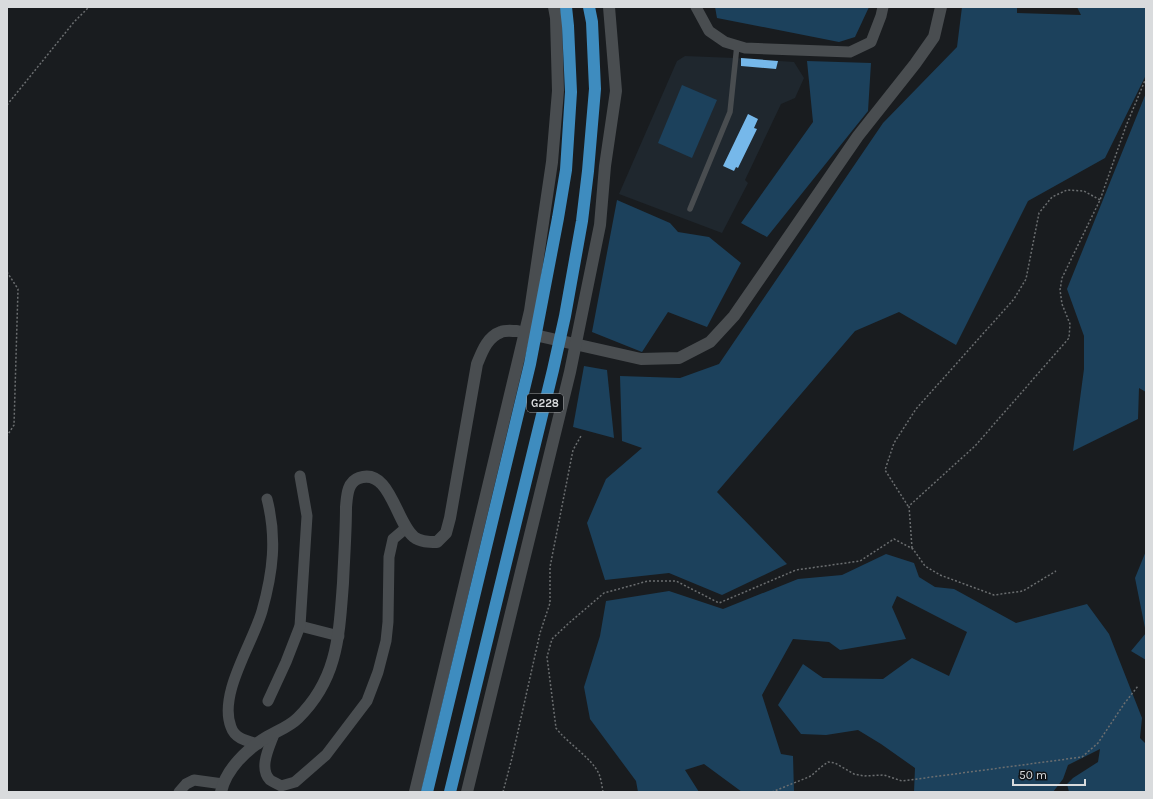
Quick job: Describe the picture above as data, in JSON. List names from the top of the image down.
{
  "streets": {
    "highway": ["G228"]
  },
  "scale_bar": "50 m"
}
